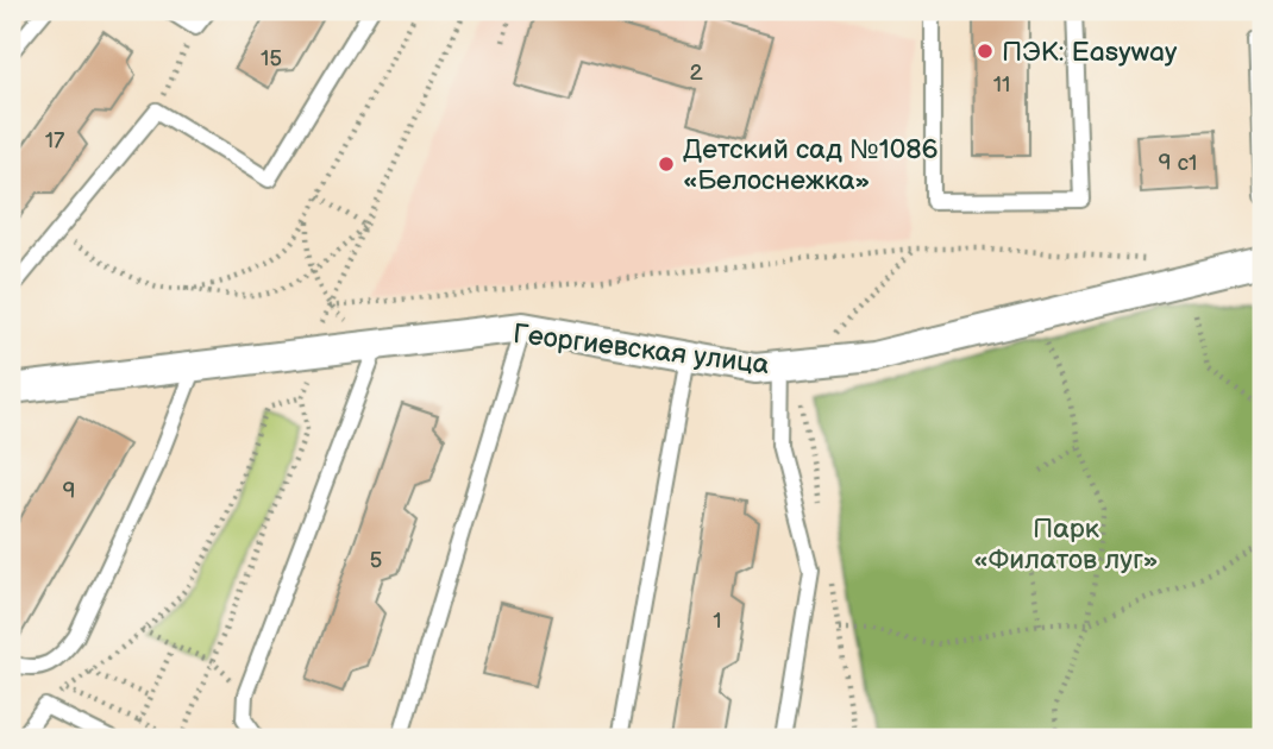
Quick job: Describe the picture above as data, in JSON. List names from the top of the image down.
{
  "streets": {
    "street": ["Георгиевская улица"]
  },
  "parks": ["Парк «Филатов луг»"],
  "places": ["ПЭК: Easyway", "Детский сад №1086 «Белоснежка»"],
  "house_numbers": [
    "15",
    "2",
    "11",
    "17",
    "9 с1",
    "9",
    "5",
    "1"
  ]
}
